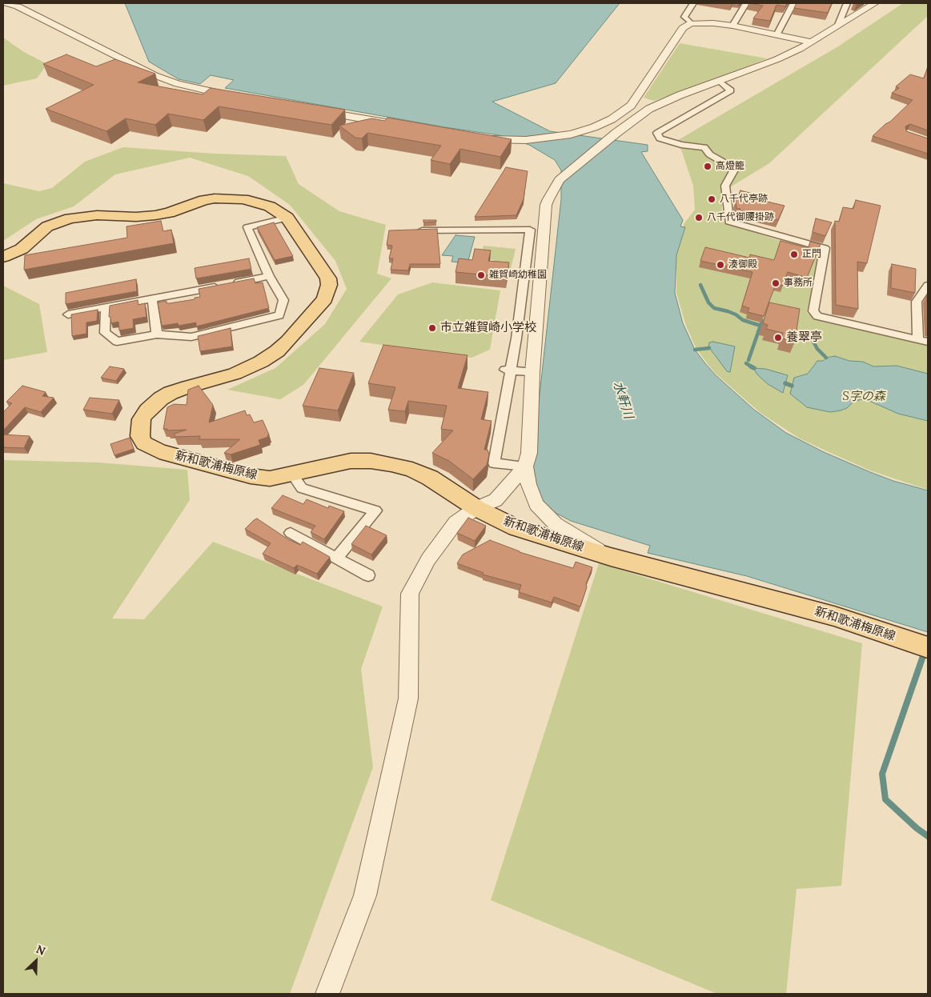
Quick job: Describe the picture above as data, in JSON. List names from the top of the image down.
{
  "streets": {
    "main road": ["新和歌浦梅原線"]
  },
  "water": ["水軒川"],
  "parks": ["S字の森"],
  "places": [
    "高燈籠",
    "八千代亭跡",
    "八千代御腰掛跡",
    "正門",
    "湊御殿",
    "雑賀崎幼稚園",
    "事務所",
    "市立雑賀崎小学校",
    "養翠亭"
  ],
  "north": "top right"
}
